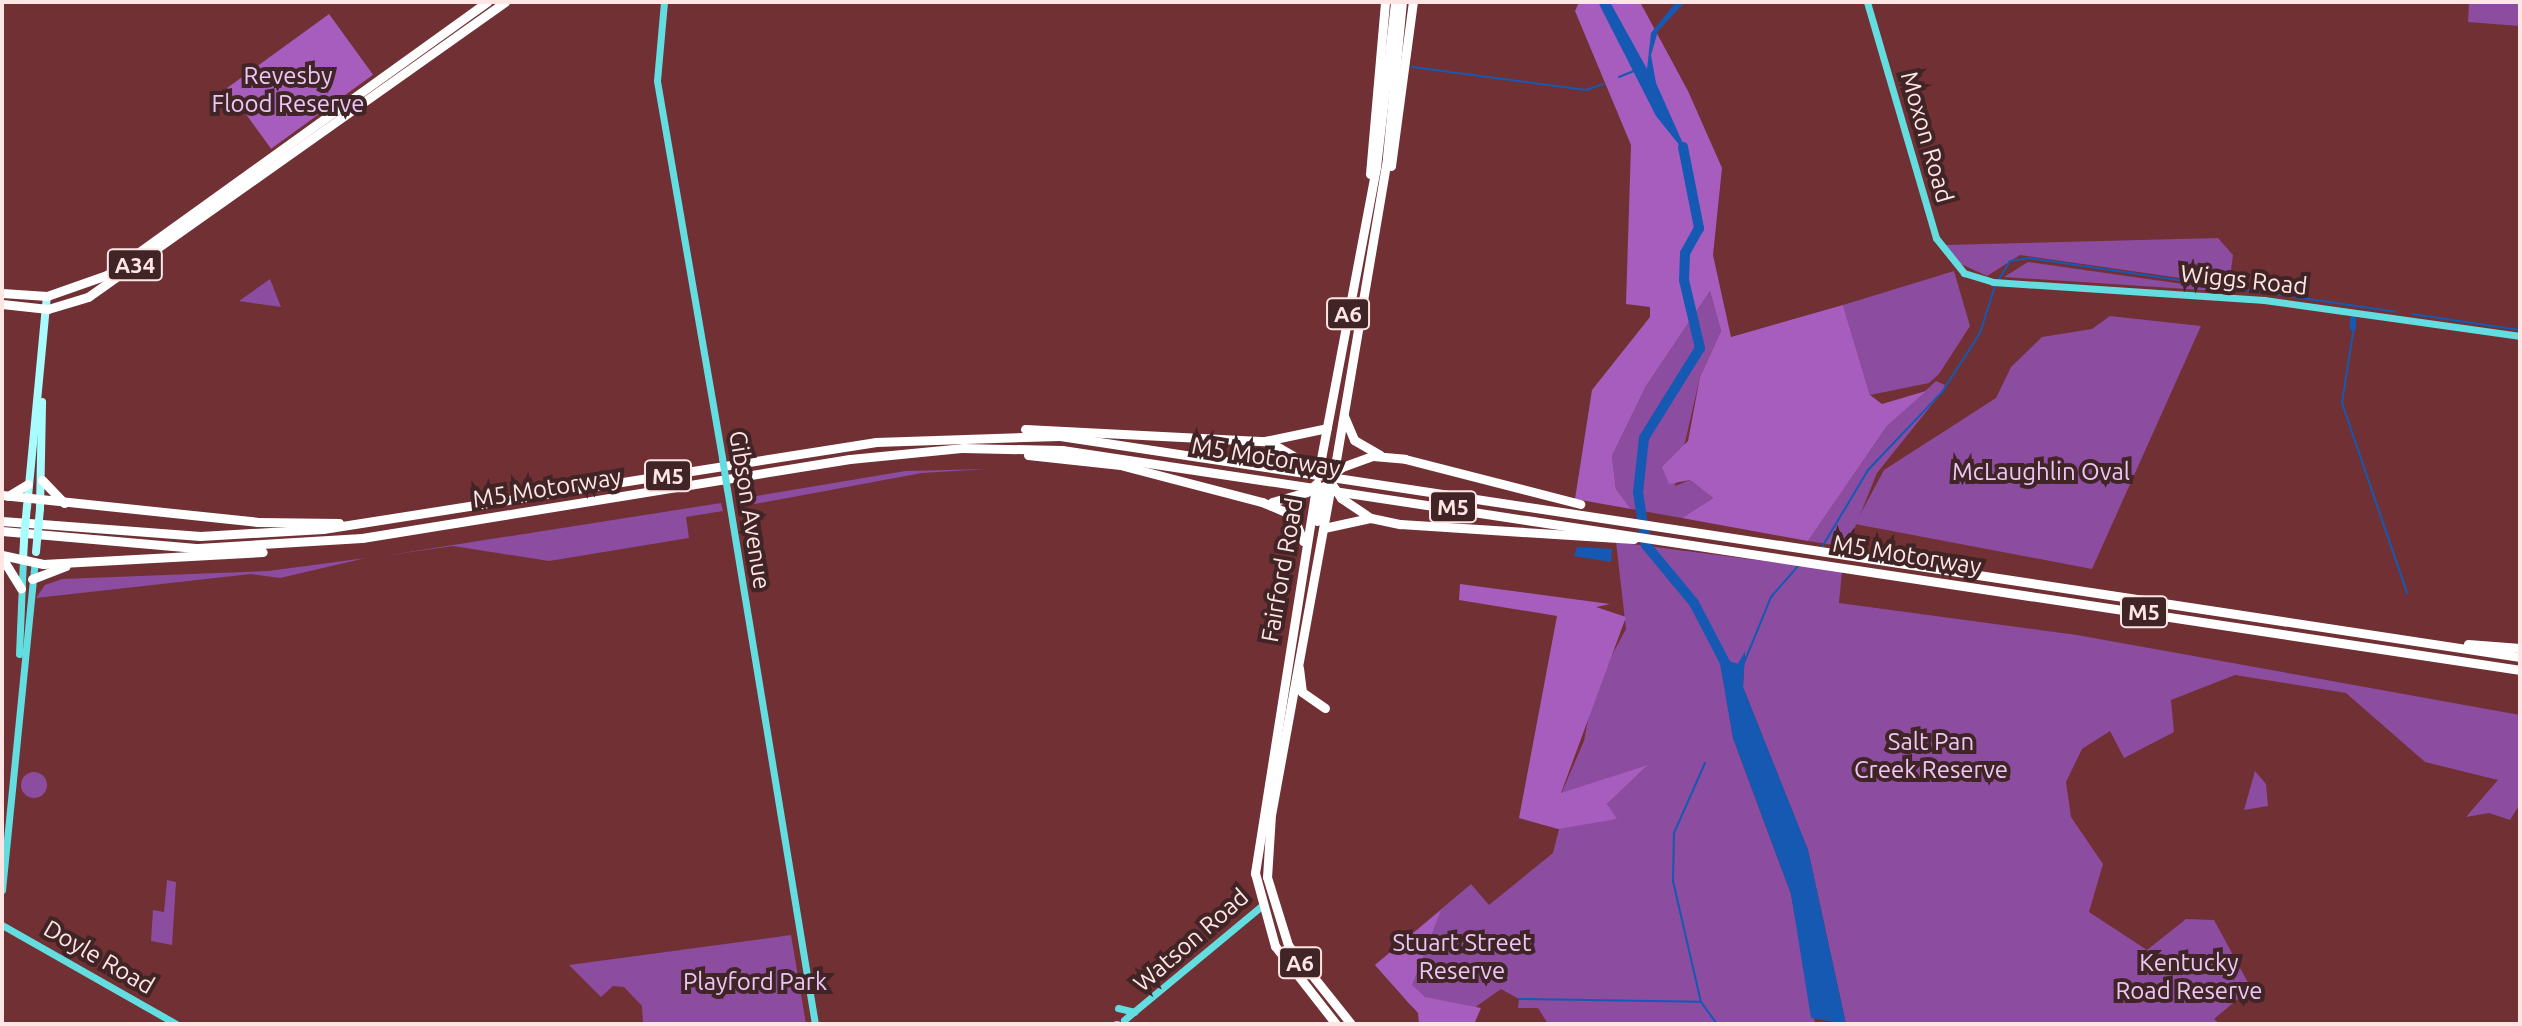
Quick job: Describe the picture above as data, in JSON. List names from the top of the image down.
{
  "streets": {
    "highway": [
      "A34",
      "A6",
      "M5 Motorway",
      "M5",
      "Fairford Road",
      "Watson Road"
    ],
    "main road": [
      "Moxon Road",
      "Wiggs Road",
      "Gibson Avenue",
      "Doyle Road"
    ]
  },
  "crossings": [
    ["Moxon Road", "Wiggs Road"],
    ["A6", "M5"],
    ["A6", "Fairford Road"],
    ["A6", "Watson Road"],
    ["M5 Motorway", "M5"],
    ["M5", "Fairford Road"],
    ["Fairford Road", "Watson Road"]
  ],
  "parks": [
    "Revesby Flood Reserve",
    "McLaughlin Oval",
    "Salt Pan Creek Reserve",
    "Stuart Street Reserve",
    "Kentucky Road Reserve",
    "Playford Park"
  ]
}
